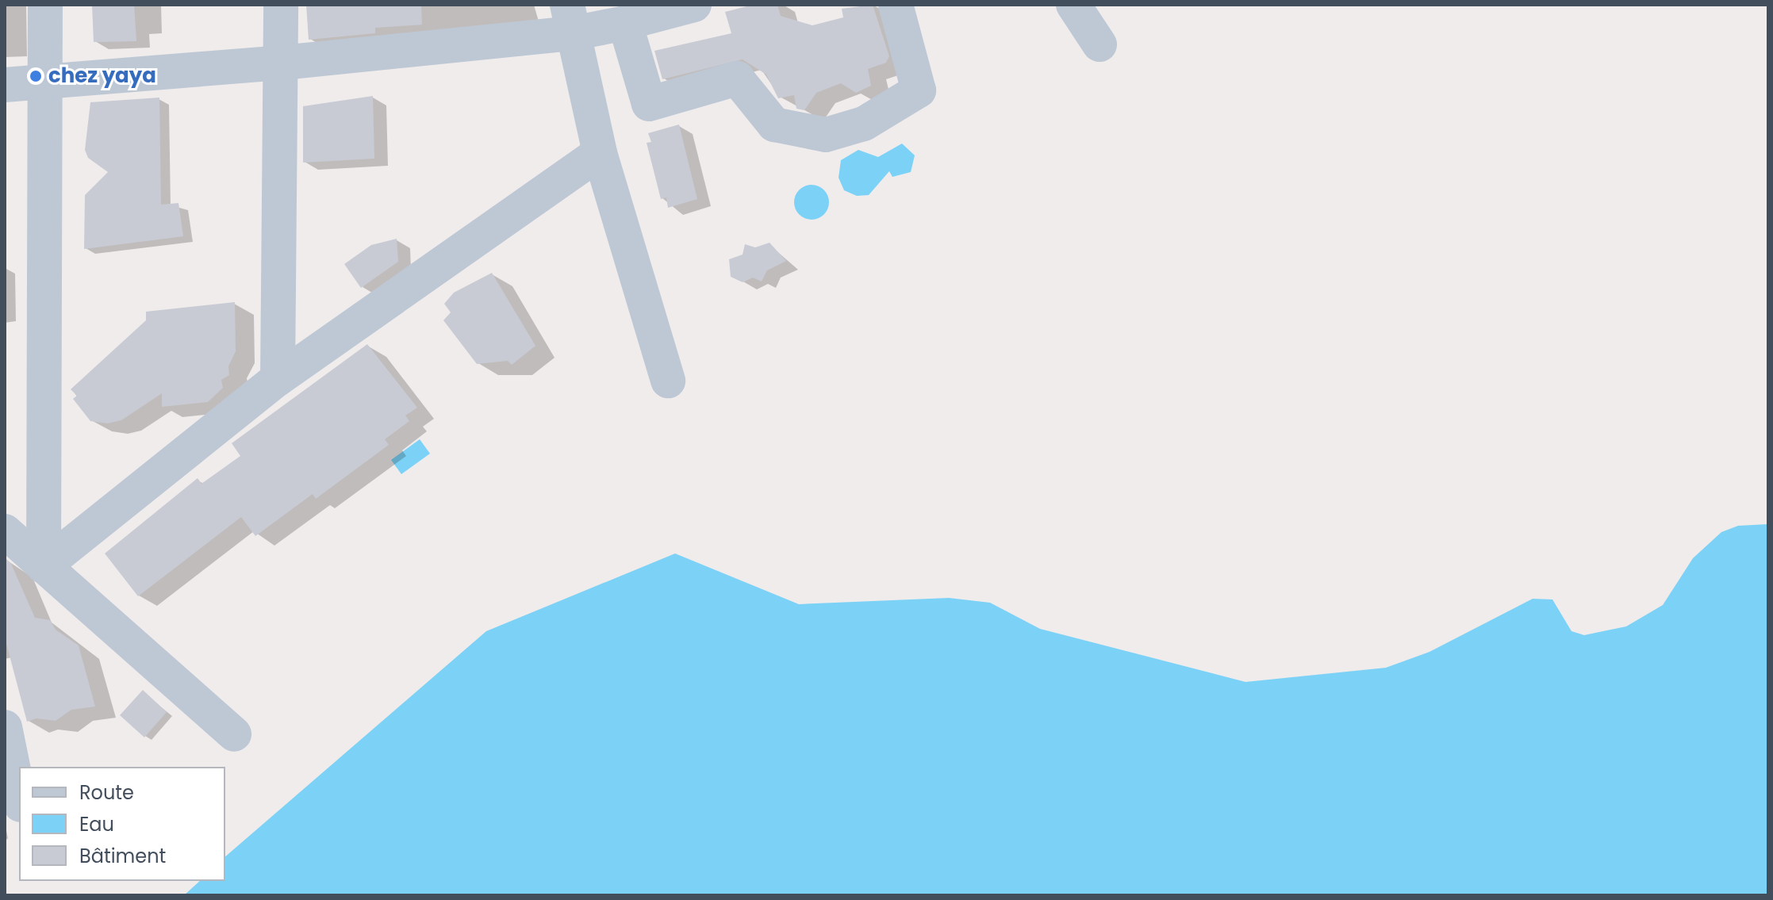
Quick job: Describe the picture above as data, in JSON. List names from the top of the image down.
{
  "places": ["chez yaya"],
  "legend": ["Route", "Eau", "Bâtiment"]
}
